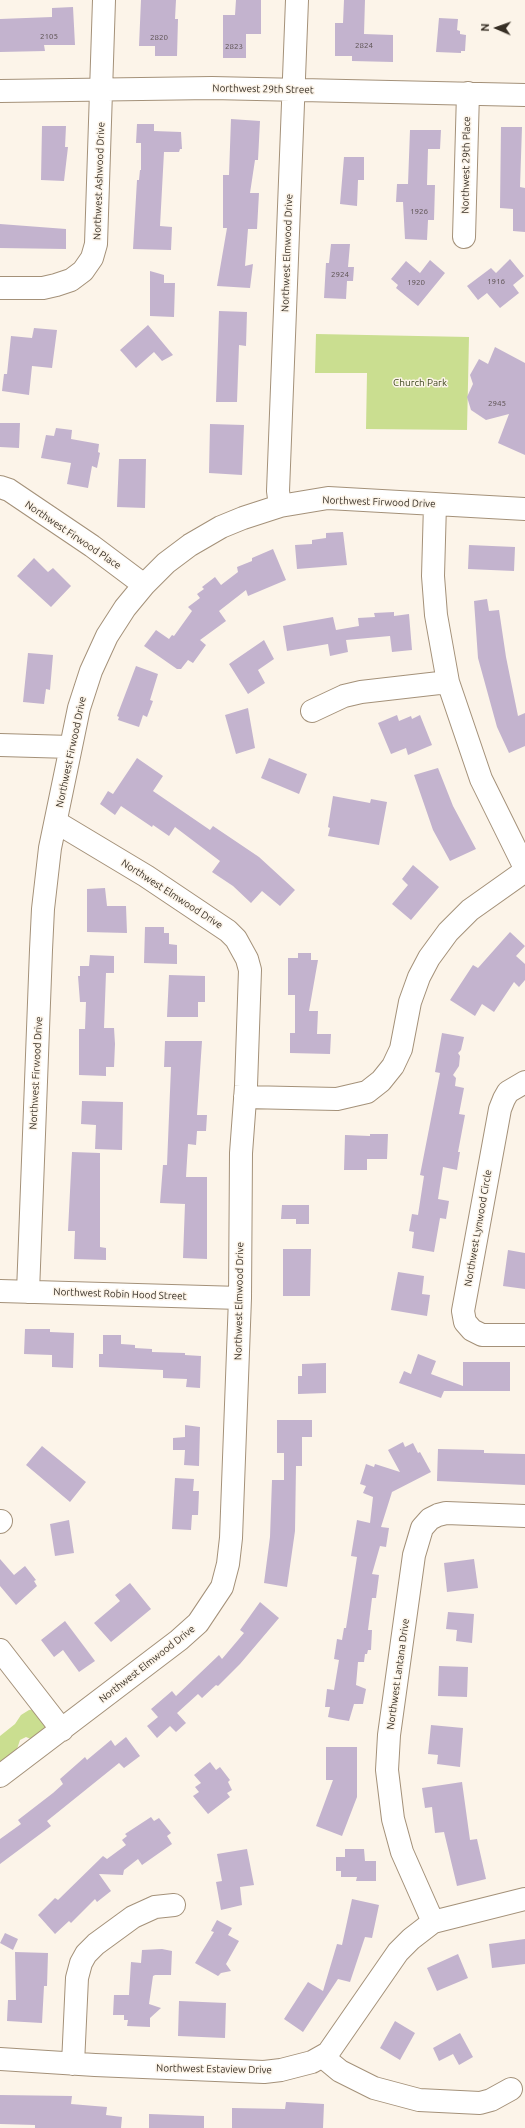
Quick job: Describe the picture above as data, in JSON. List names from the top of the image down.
{
  "streets": {
    "street": [
      "Northwest 29th Street",
      "Northwest 29th Place",
      "Northwest Ashwood Drive",
      "Northwest Elmwood Drive",
      "Northwest Firwood Drive",
      "Northwest Firwood Place",
      "Northwest Lynwood Circle",
      "Northwest Robin Hood Street",
      "Northwest Lantana Drive",
      "Northwest Estaview Drive"
    ]
  },
  "crossings": [
    ["Northwest 29th Street", "Northwest 29th Place"],
    ["Northwest 29th Street", "Northwest Ashwood Drive"],
    ["Northwest 29th Street", "Northwest Elmwood Drive"],
    ["Northwest Elmwood Drive", "Northwest Firwood Drive"],
    ["Northwest Elmwood Drive", "Northwest Robin Hood Street"],
    ["Northwest Firwood Drive", "Northwest Firwood Place"],
    ["Northwest Firwood Drive", "Northwest Robin Hood Street"]
  ],
  "parks": ["Church Park"],
  "house_numbers": [
    "2105",
    "2820",
    "2824",
    "2823",
    "1926",
    "2924",
    "1916",
    "1920",
    "2945"
  ],
  "north": "left"
}
